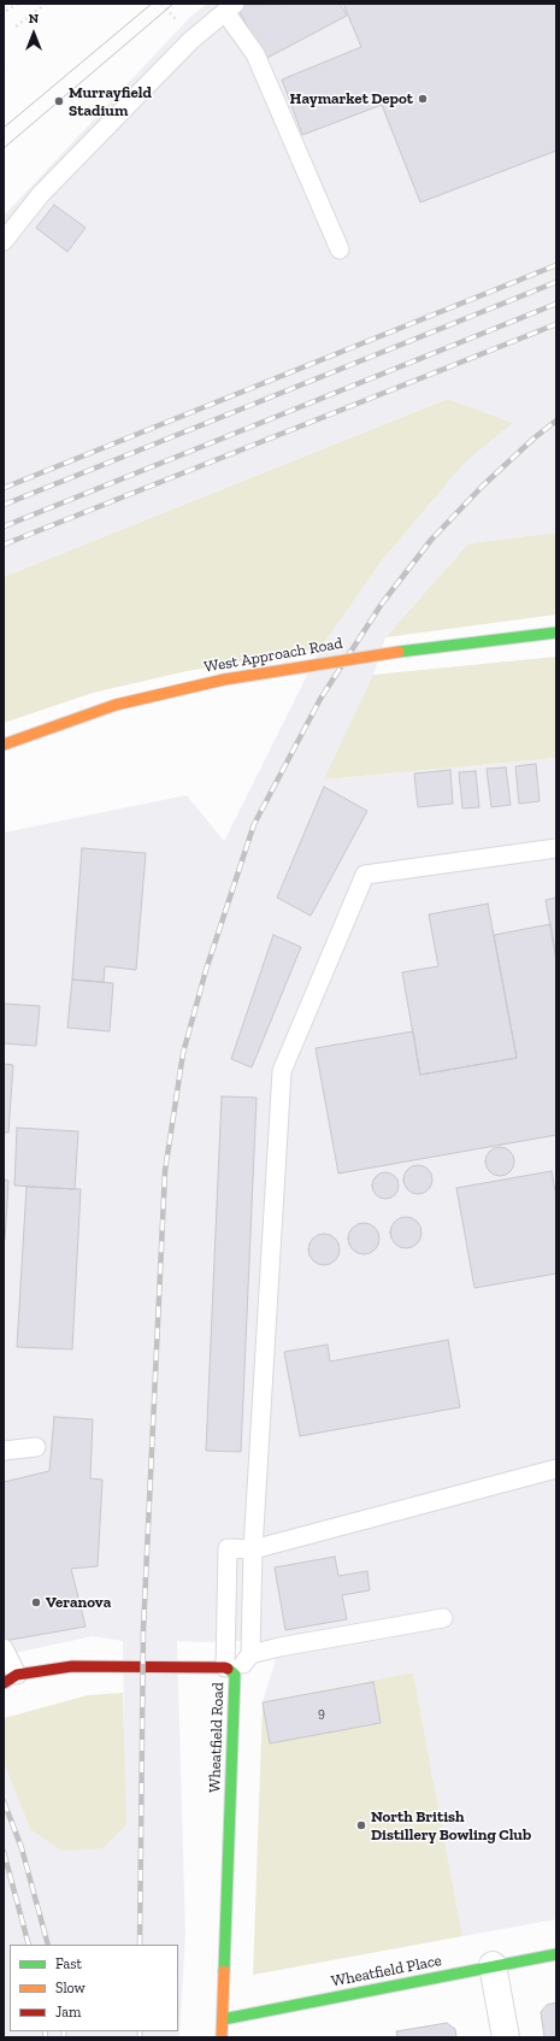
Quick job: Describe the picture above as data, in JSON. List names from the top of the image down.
{
  "streets": {
    "street": ["West Approach Road", "Wheatfield Road", "Wheatfield Place"]
  },
  "crossings": [
    ["Wheatfield Road", "Wheatfield Place"]
  ],
  "places": [
    "Haymarket Depot",
    "Murrayfield Stadium",
    "Veranova",
    "North British Distillery Bowling Club"
  ],
  "house_numbers": ["9"],
  "legend": ["Fast", "Slow", "Jam"],
  "north": "top"
}
